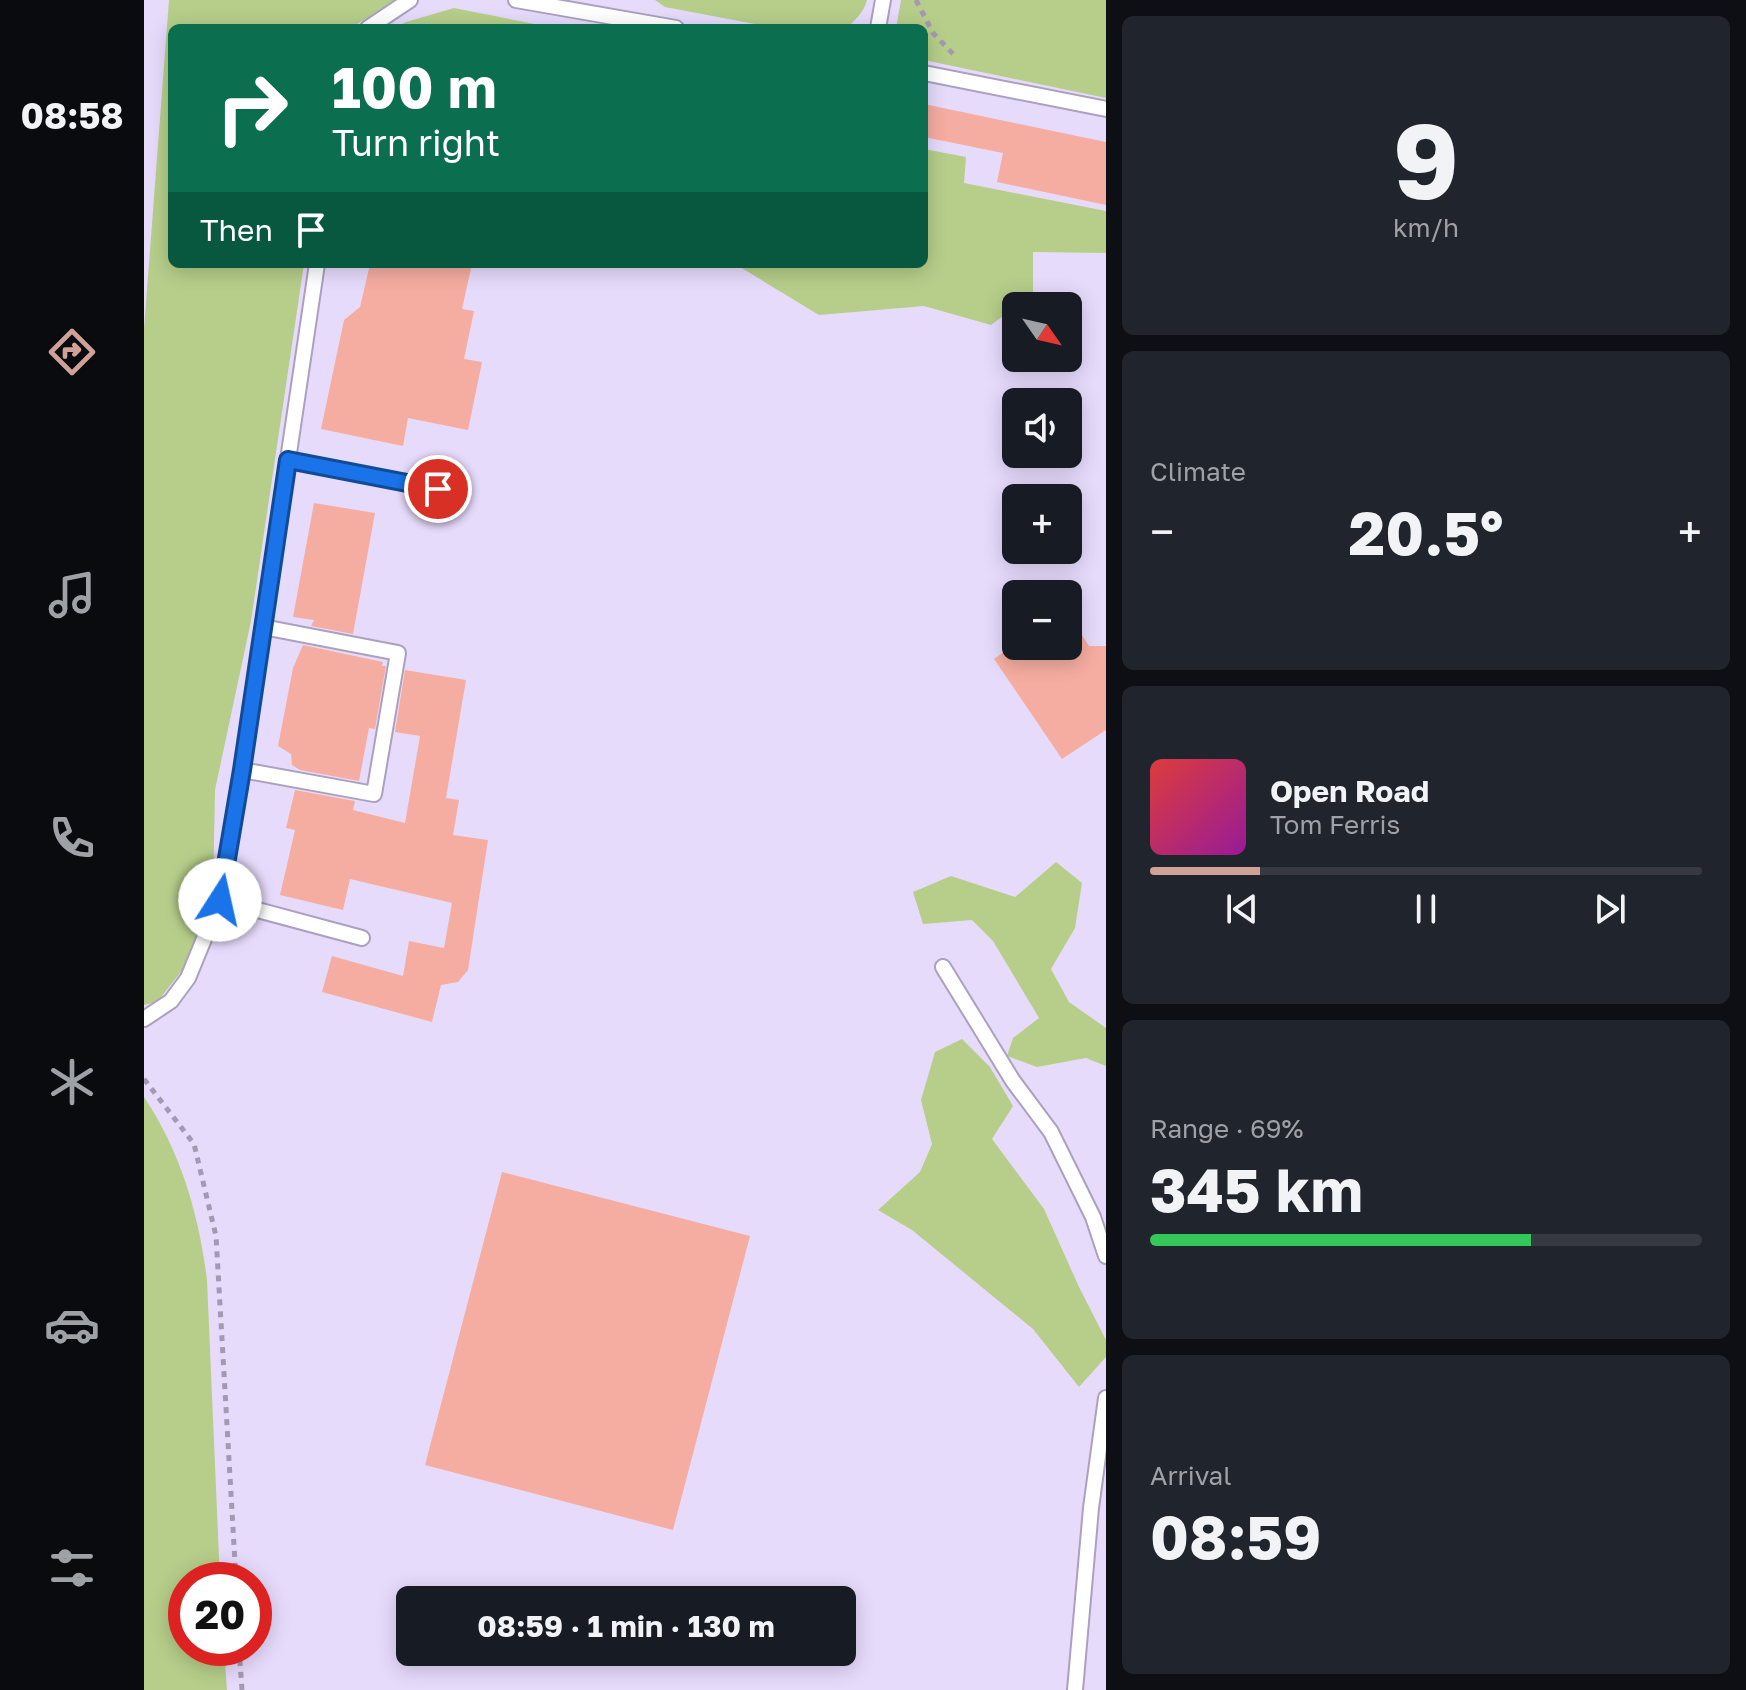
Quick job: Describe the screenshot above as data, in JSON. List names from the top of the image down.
{
  "north": "bottom right",
  "page": {
    "tabs": "08:58",
    "tile": [
      ["9", "km/h"],
      "Climate",
      ["Range · 69%", "345 km"],
      ["Arrival", "08:59"]
    ],
    "turn": ["100 m", "Turn right"],
    "then": "Then",
    "map_buttons": ["+", "−"],
    "heat": ["−", "20.5°", "+"],
    "song": ["Open Road", "Tom Ferris"],
    "limit": "20",
    "trip": "08:59 · 1 min · 130 m"
  }
}
